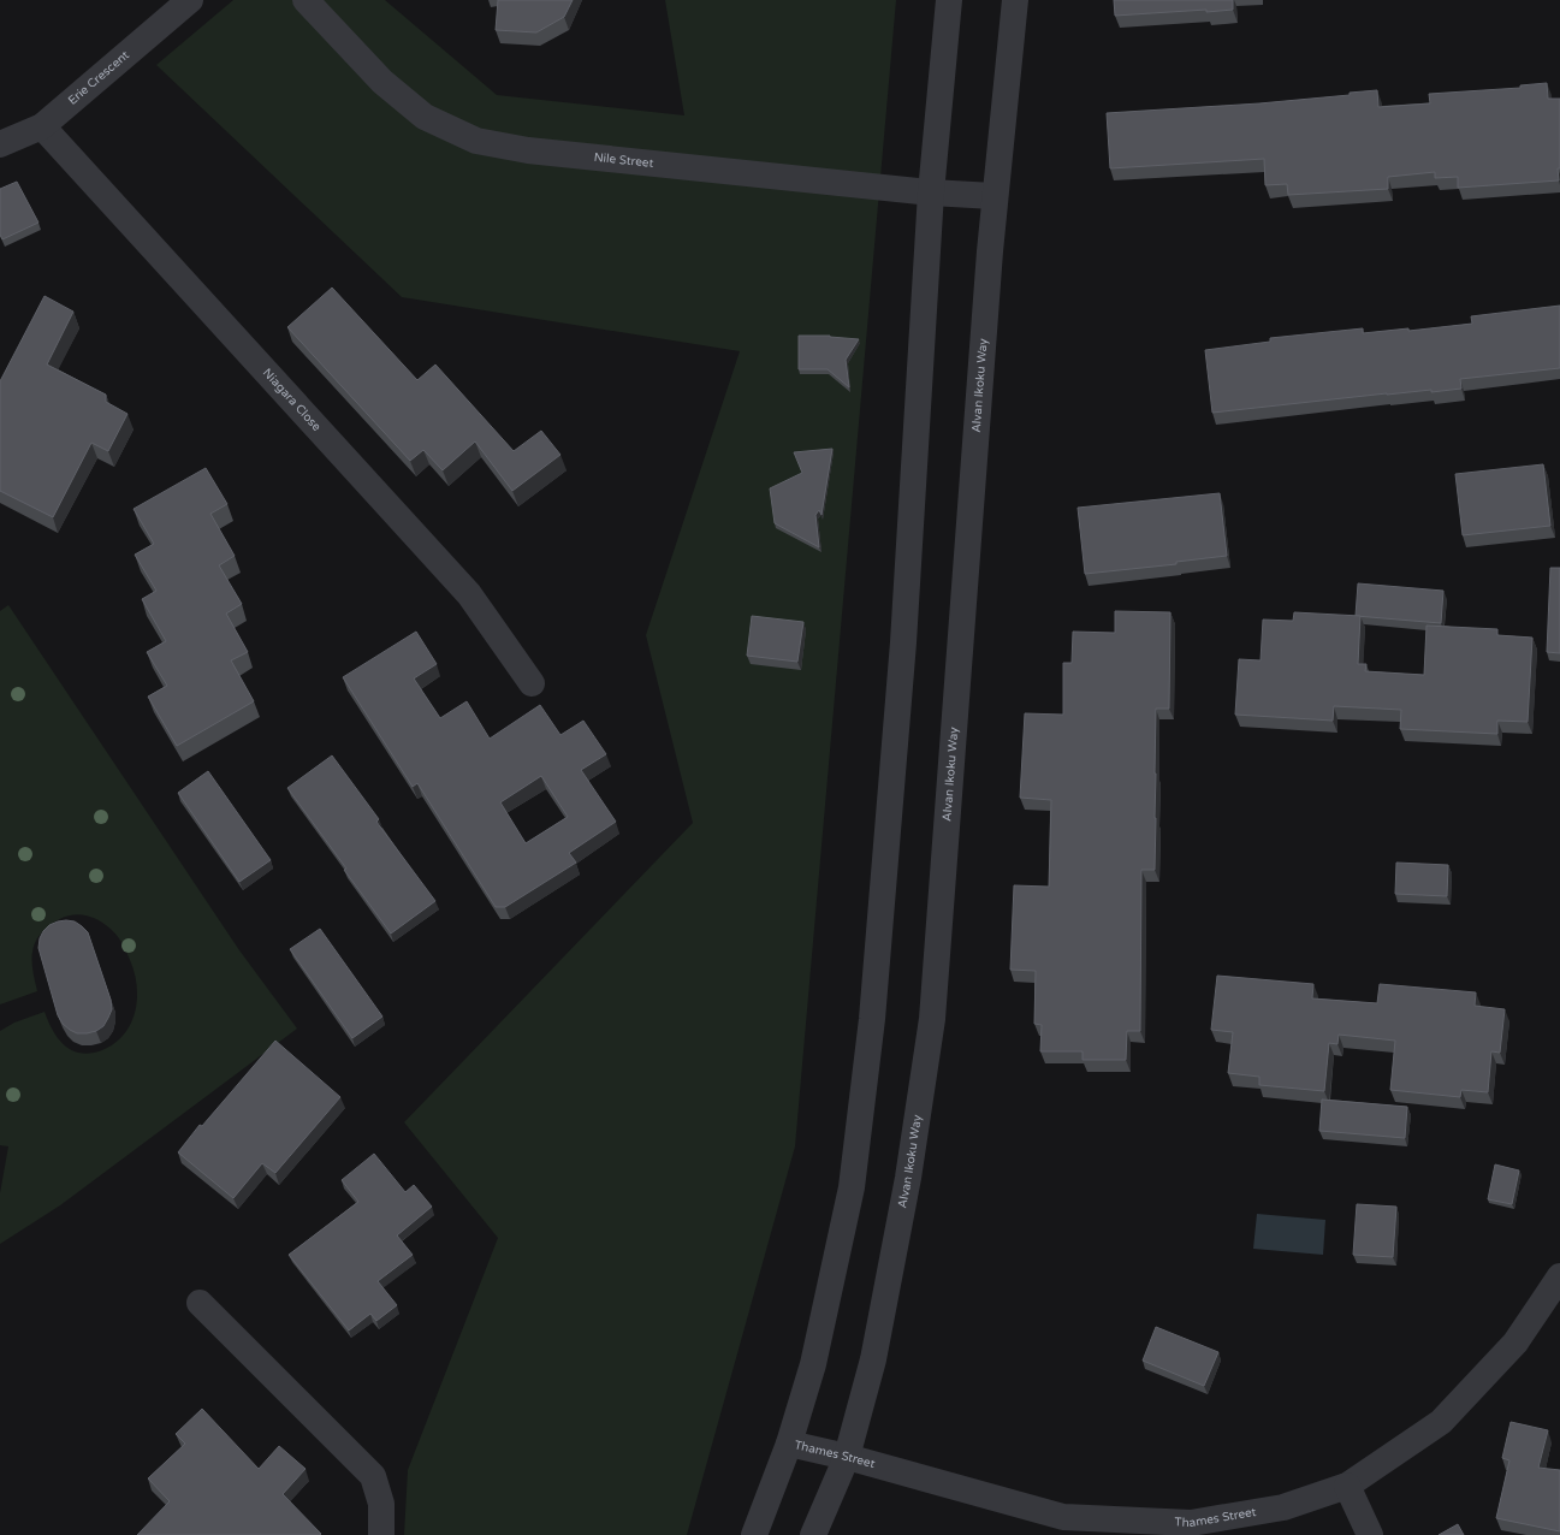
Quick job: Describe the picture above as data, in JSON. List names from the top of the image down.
{
  "streets": {
    "street": [
      "Erie Crescent",
      "Nile Street",
      "Alvan Ikoku Way",
      "Niagara Close",
      "Thames Street"
    ]
  },
  "crossings": [
    ["Erie Crescent", "Niagara Close"],
    ["Nile Street", "Alvan Ikoku Way"],
    ["Alvan Ikoku Way", "Thames Street"]
  ]
}
